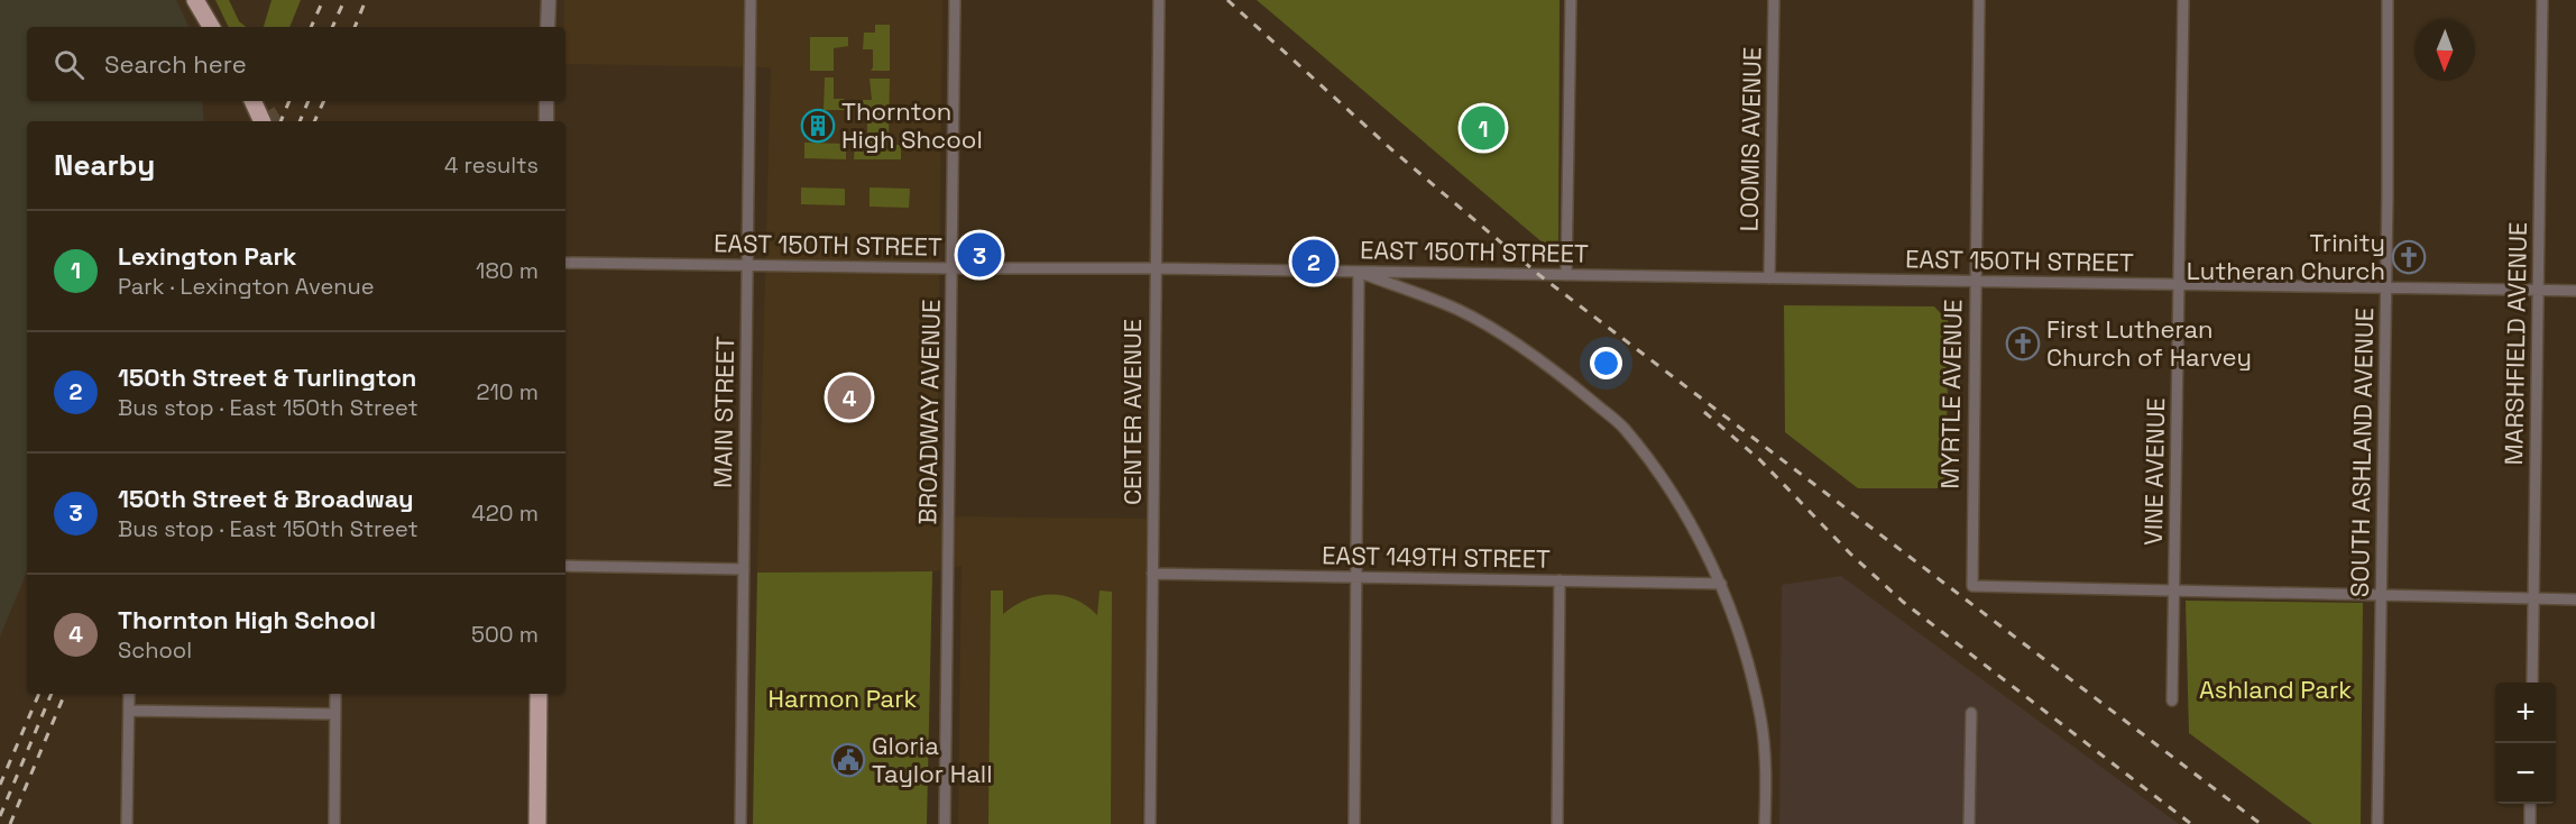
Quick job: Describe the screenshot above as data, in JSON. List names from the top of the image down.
{
  "streets": {
    "street": [
      "LOOMIS AVENUE",
      "EAST 150TH STREET",
      "MARSHFIELD AVENUE",
      "MYRTLE AVENUE",
      "MAIN STREET",
      "BROADWAY AVENUE",
      "CENTER AVENUE",
      "SOUTH ASHLAND AVENUE",
      "VINE AVENUE",
      "EAST 149TH STREET"
    ]
  },
  "crossings": [
    ["LOOMIS AVENUE", "EAST 150TH STREET"],
    ["EAST 150TH STREET", "MARSHFIELD AVENUE"],
    ["EAST 150TH STREET", "MYRTLE AVENUE"],
    ["EAST 150TH STREET", "MAIN STREET"],
    ["EAST 150TH STREET", "BROADWAY AVENUE"],
    ["EAST 150TH STREET", "CENTER AVENUE"],
    ["EAST 150TH STREET", "SOUTH ASHLAND AVENUE"],
    ["EAST 150TH STREET", "VINE AVENUE"],
    ["MYRTLE AVENUE", "VINE AVENUE"],
    ["CENTER AVENUE", "EAST 149TH STREET"]
  ],
  "parks": ["Ashland Park", "Harmon Park"],
  "places": {
    "building": ["Thornton High Shcool"],
    "church": ["Trinity Lutheran Church", "First Lutheran Church of Harvey"],
    "public building": ["Gloria Taylor Hall"]
  },
  "north": "bottom",
  "page": {
    "search": "Search here",
    "pins": [
      "1",
      "3",
      "2",
      "4"
    ],
    "heading": ["Nearby", "4 results"],
    "list": [
      {
        "mark": "1",
        "name": "Lexington Park",
        "note": "Park · Lexington Avenue",
        "value": "180 m"
      },
      {
        "mark": "2",
        "name": "150th Street & Turlington",
        "note": "Bus stop · East 150th Street",
        "value": "210 m"
      },
      {
        "mark": "3",
        "name": "150th Street & Broadway",
        "note": "Bus stop · East 150th Street",
        "value": "420 m"
      },
      {
        "mark": "4",
        "name": "Thornton High School",
        "note": "School",
        "value": "500 m"
      }
    ],
    "map_buttons": ["+", "−"]
  }
}
